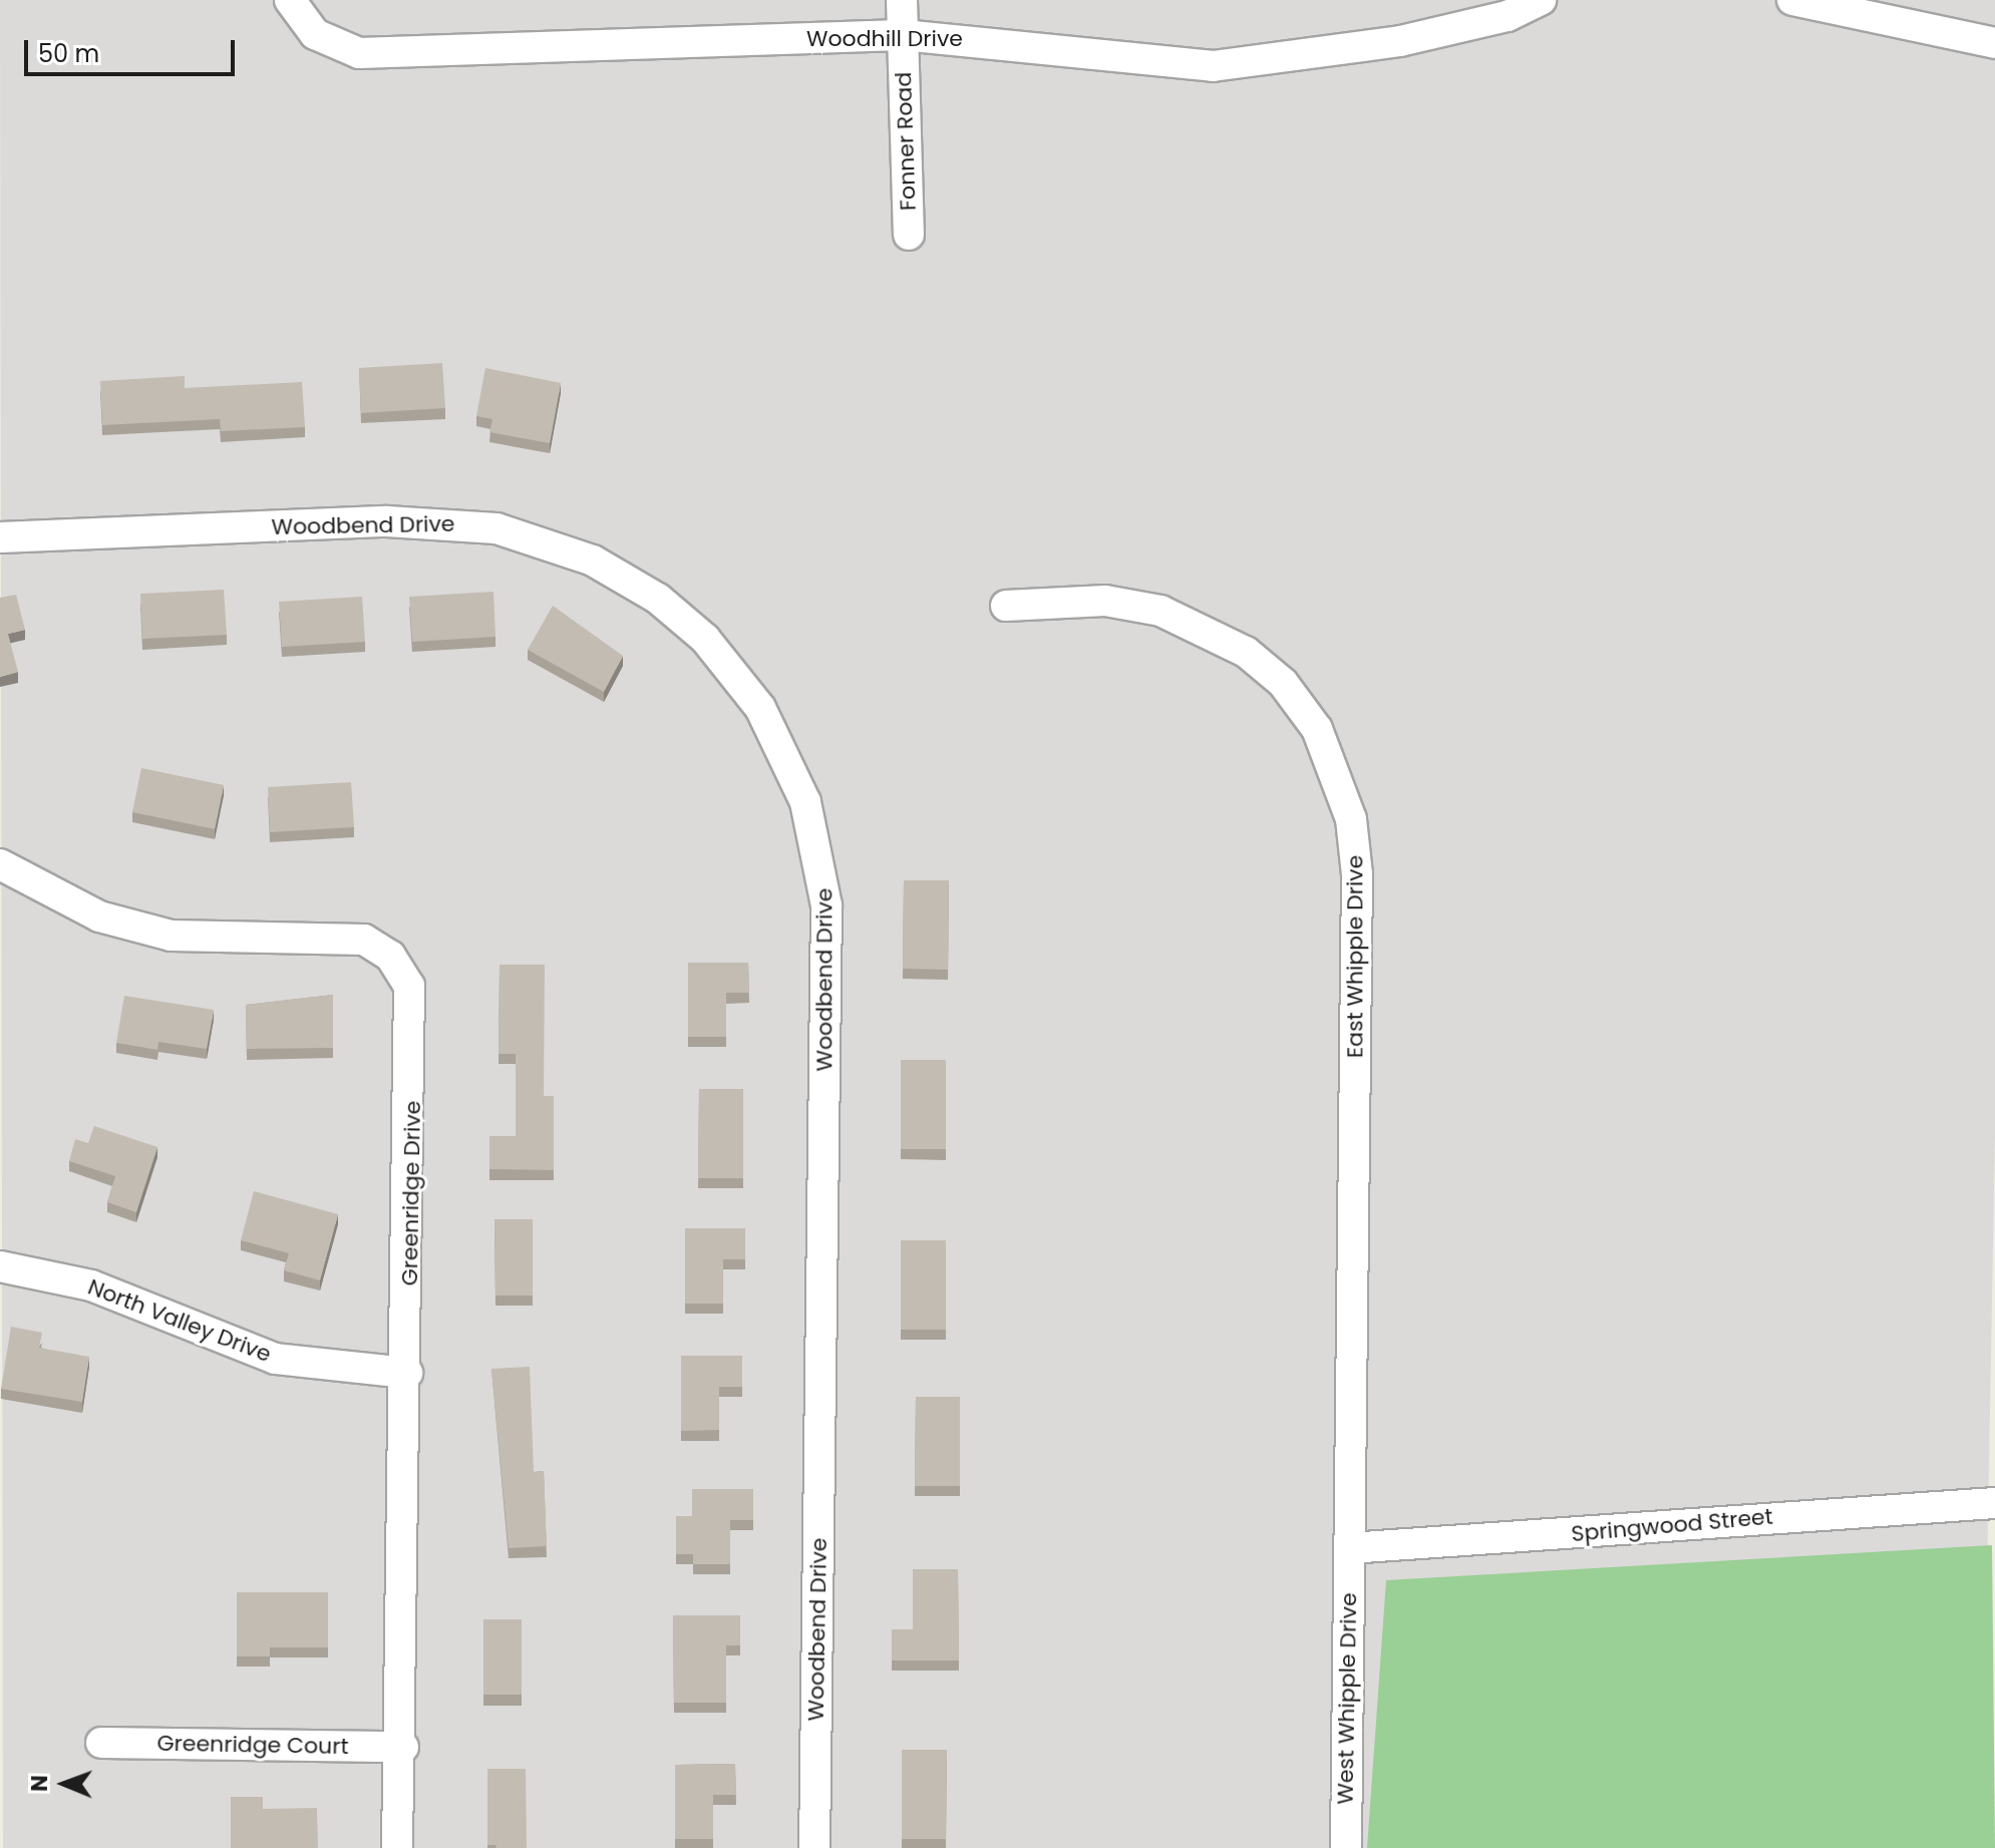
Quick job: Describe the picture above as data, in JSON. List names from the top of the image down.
{
  "streets": {
    "street": [
      "Woodhill Drive",
      "Fonner Road",
      "Woodbend Drive",
      "East Whipple Drive",
      "Greenridge Drive",
      "North Valley Drive",
      "Springwood Street",
      "West Whipple Drive",
      "Greenridge Court"
    ]
  },
  "crossings": [
    ["Woodhill Drive", "Fonner Road"],
    ["East Whipple Drive", "Springwood Street"],
    ["East Whipple Drive", "West Whipple Drive"],
    ["Greenridge Drive", "North Valley Drive"],
    ["Greenridge Drive", "Greenridge Court"],
    ["Springwood Street", "West Whipple Drive"]
  ],
  "scale_bar": "50 m",
  "north": "left"
}
